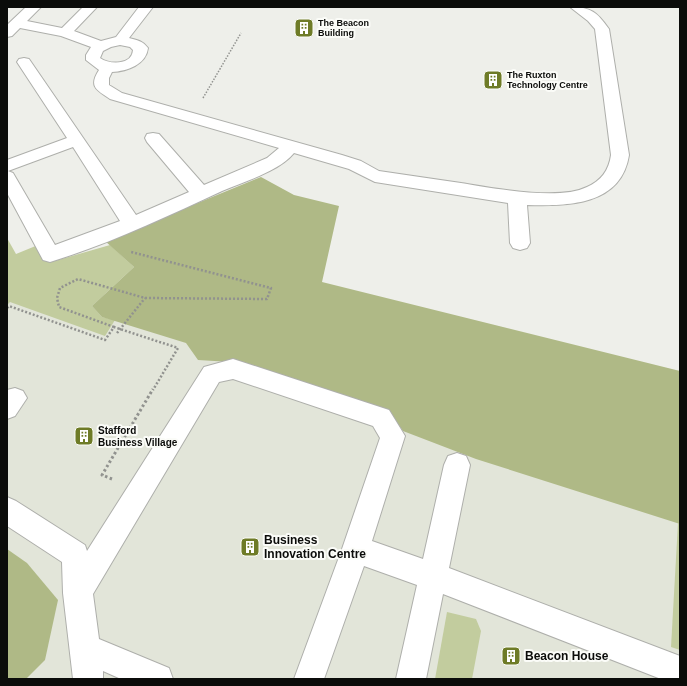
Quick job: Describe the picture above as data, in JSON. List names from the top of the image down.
{
  "places": {
    "building": [
      "The Beacon Building",
      "The Ruxton Technology Centre",
      "Stafford Business Village",
      "Business Innovation Centre",
      "Beacon House"
    ]
  }
}
